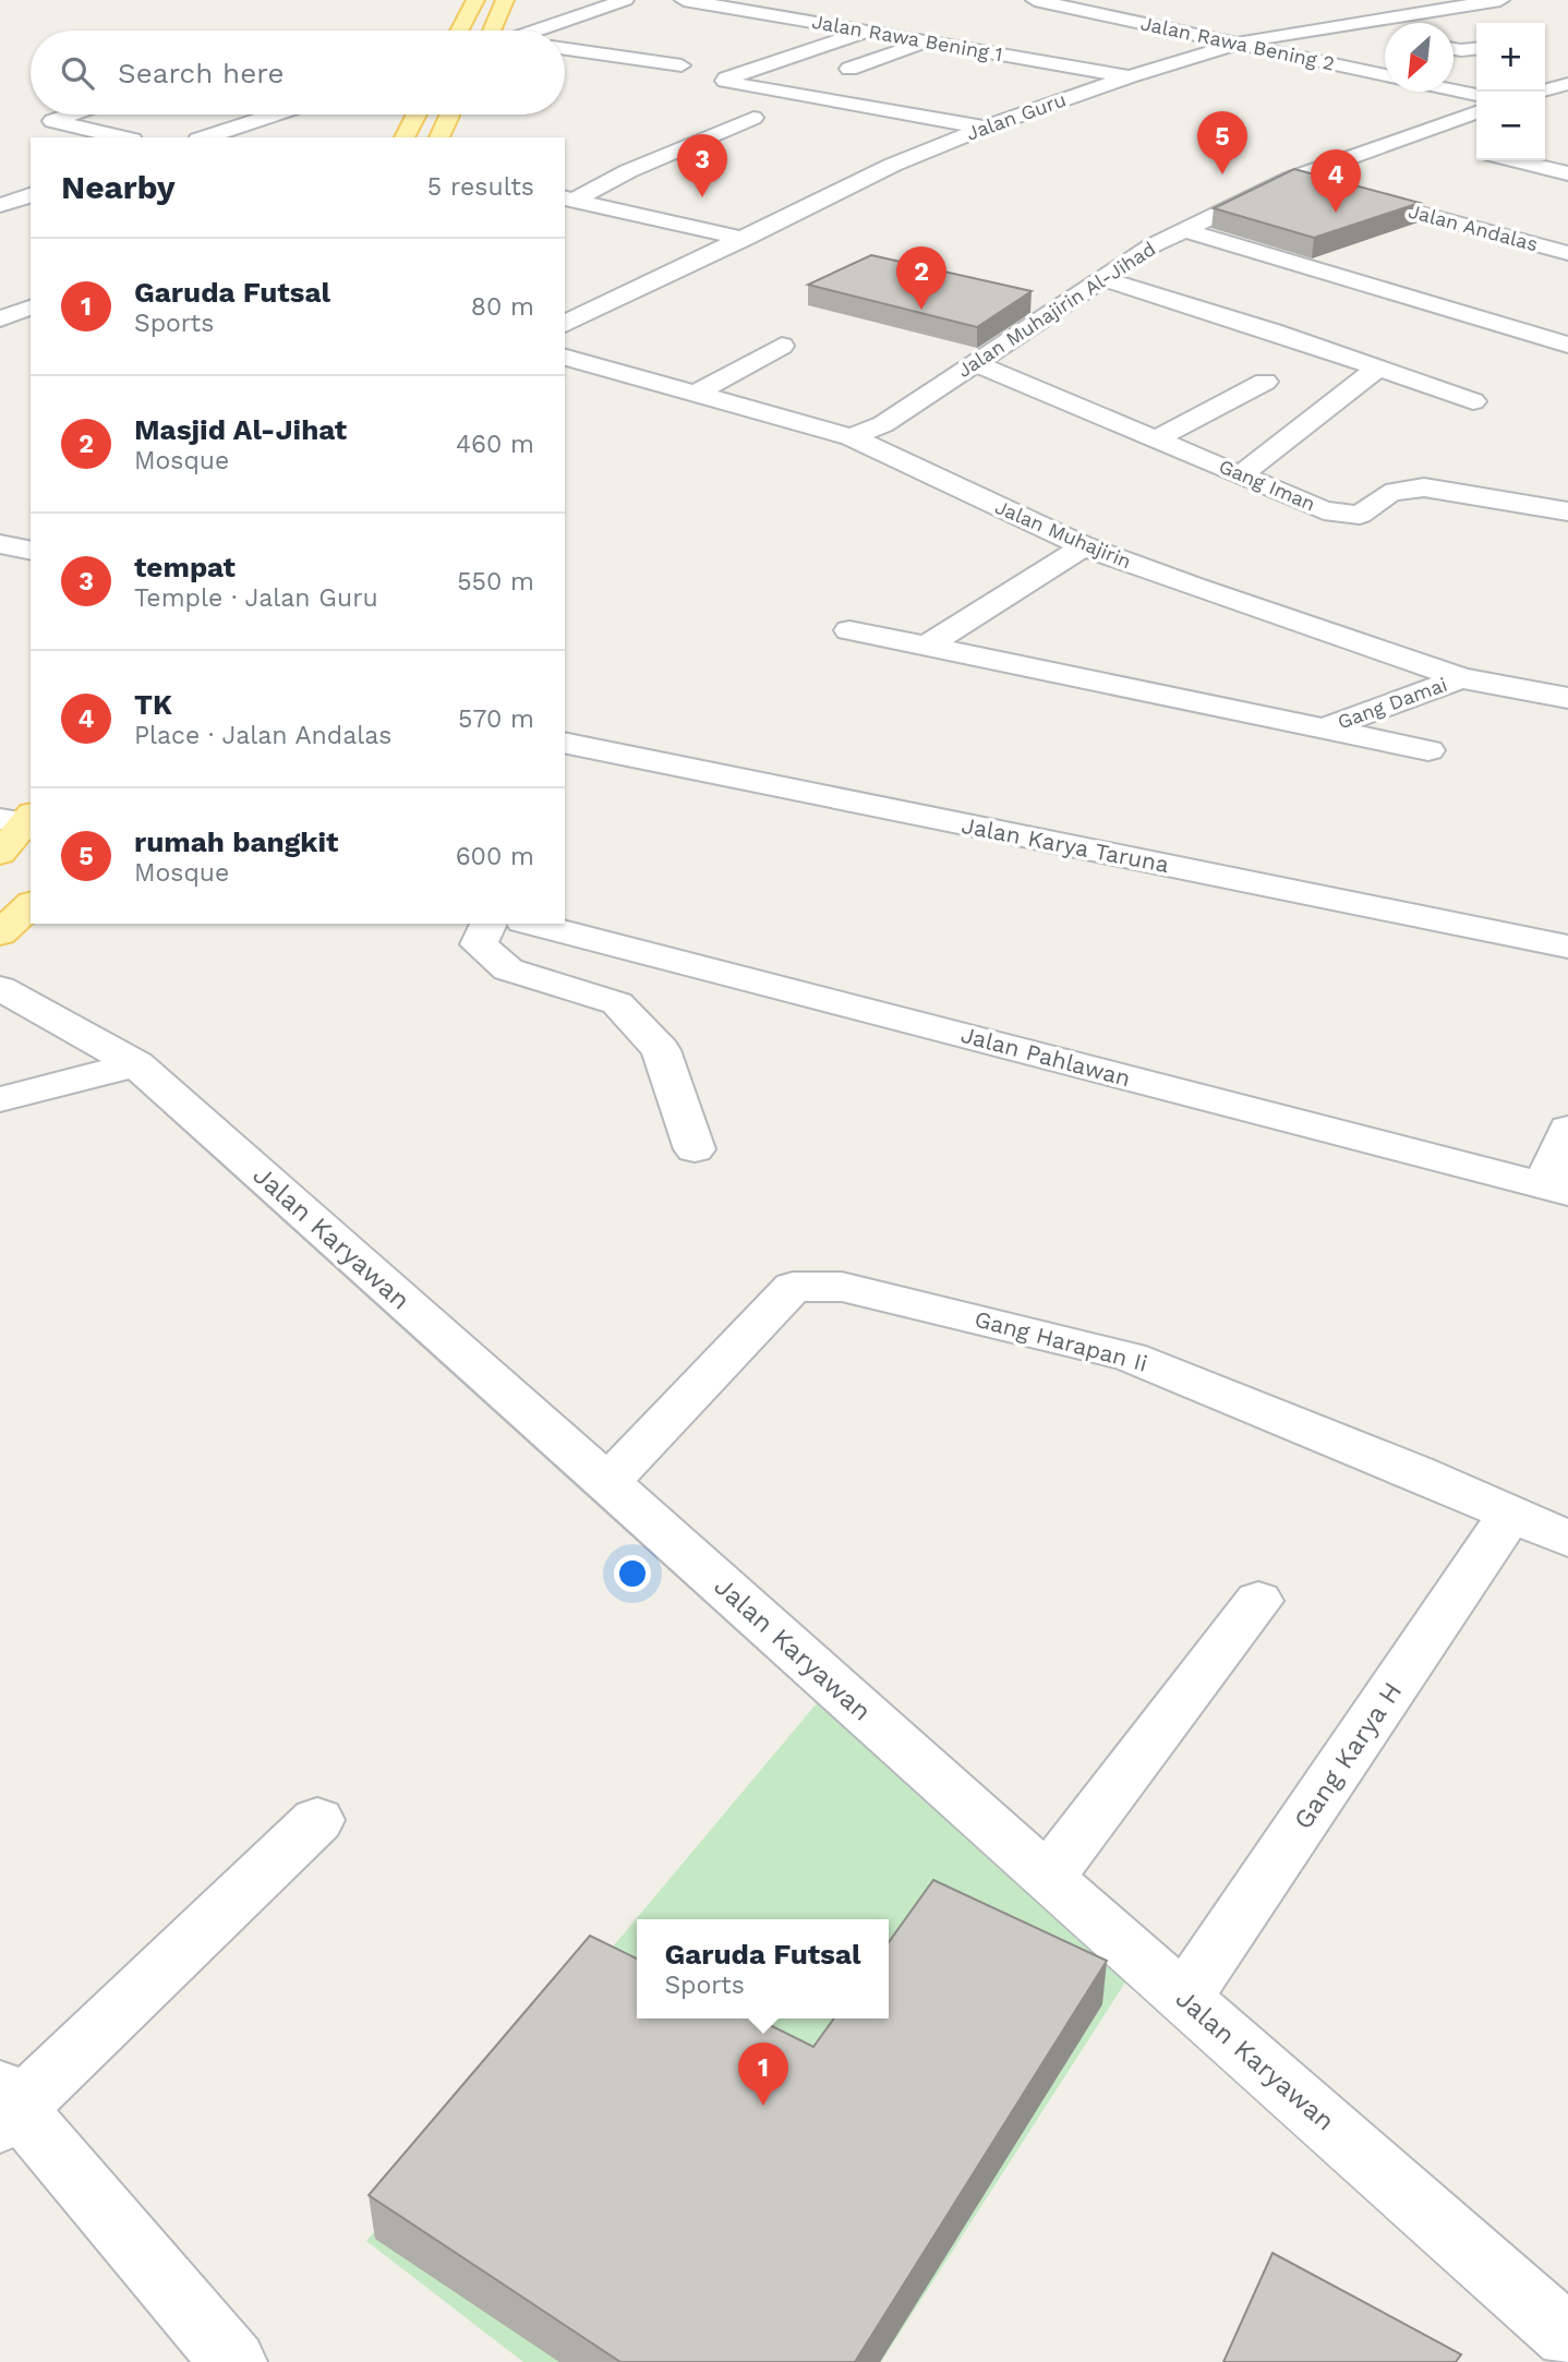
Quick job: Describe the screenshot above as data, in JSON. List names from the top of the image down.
{
  "streets": {
    "street": [
      "Jalan Rawa Bening 1",
      "Jalan Rawa Bening 2",
      "Jalan Guru",
      "Jalan Andalas",
      "Jalan Muhajirin Al-Jihad",
      "Gang Iman",
      "Jalan Muhajirin",
      "Gang Damai",
      "Jalan Karya Taruna",
      "Jalan Pahlawan",
      "Jalan Karyawan",
      "Gang Harapan Ii",
      "Gang Karya H"
    ]
  },
  "crossings": [
    ["Jalan Rawa Bening 1", "Jalan Guru"],
    ["Jalan Rawa Bening 2", "Jalan Guru"],
    ["Jalan Andalas", "Jalan Muhajirin Al-Jihad"],
    ["Jalan Muhajirin Al-Jihad", "Gang Iman"],
    ["Jalan Muhajirin Al-Jihad", "Jalan Muhajirin"],
    ["Jalan Muhajirin", "Gang Damai"],
    ["Jalan Karyawan", "Gang Harapan Ii"],
    ["Jalan Karyawan", "Gang Karya H"],
    ["Gang Harapan Ii", "Gang Karya H"]
  ],
  "north": "bottom left",
  "page": {
    "map_buttons": ["+", "−"],
    "search": "Search here",
    "pins": [
      "5",
      "3",
      "4",
      "2",
      "1"
    ],
    "heading": ["Nearby", "5 results"],
    "list": [
      {
        "mark": "1",
        "name": "Garuda Futsal",
        "note": "Sports",
        "value": "80 m"
      },
      {
        "mark": "2",
        "name": "Masjid Al-Jihat",
        "note": "Mosque",
        "value": "460 m"
      },
      {
        "mark": "3",
        "name": "tempat",
        "note": "Temple · Jalan Guru",
        "value": "550 m"
      },
      {
        "mark": "4",
        "name": "TK",
        "note": "Place · Jalan Andalas",
        "value": "570 m"
      },
      {
        "mark": "5",
        "name": "rumah bangkit",
        "note": "Mosque",
        "value": "600 m"
      }
    ],
    "popup": ["Garuda Futsal", "Sports"]
  }
}
